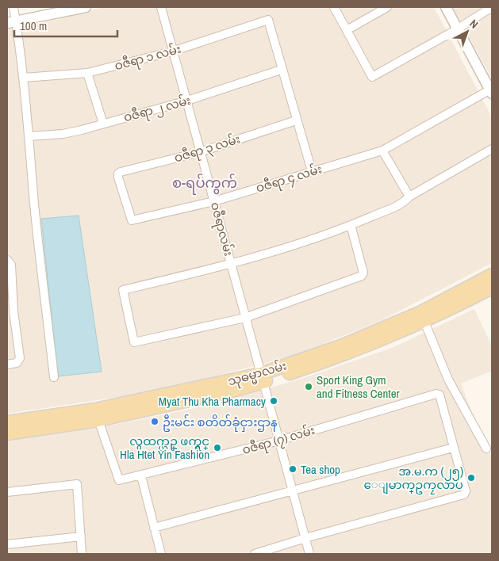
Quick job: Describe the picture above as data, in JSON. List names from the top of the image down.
{
  "streets": {
    "main road": ["သုဓမ္မာလမ်း"],
    "street": [
      "ဝဇီရာ ၁ လမ်း",
      "ဝဇီရာ ၂ လမ်း",
      "ဝဇီရာ ၃ လမ်း",
      "ဝဇီရာ ၄ လမ်း",
      "ဝဇီရာလမ်း",
      "၀ဇီရာ (၇) လမ်း"
    ]
  },
  "crossings": [
    ["ဝဇီရာ ၁ လမ်း", "ဝဇီရာ ၂ လမ်း"],
    ["ဝဇီရာ ၁ လမ်း", "ဝဇီရာလမ်း"],
    ["ဝဇီရာ ၂ လမ်း", "ဝဇီရာလမ်း"],
    ["ဝဇီရာ ၃ လမ်း", "ဝဇီရာ ၄ လမ်း"],
    ["ဝဇီရာ ၃ လမ်း", "ဝဇီရာလမ်း"],
    ["ဝဇီရာ ၄ လမ်း", "ဝဇီရာလမ်း"],
    ["ဝဇီရာလမ်း", "သုဓမ္မာလမ်း"],
    ["ဝဇီရာလမ်း", "၀ဇီရာ (၇) လမ်း"],
    ["သုဓမ္မာလမ်း", "၀ဇီရာ (၇) လမ်း"]
  ],
  "districts": ["စ-ရပ်ကွက်"],
  "places": [
    "Sport King Gym and Fitness Center",
    "Myat Thu Kha Pharmacy",
    "ဦးမင်း စတိတ်ခုံငှားဌာန",
    "လွထက္ယဥ္ ဖက္ရွင္ Hla Htet Yin Fashion",
    "Tea shop",
    "အ.မ.က (၂၅) ေျမာက္ဥကၠလာပ"
  ],
  "scale_bar": "100 m",
  "north": "top right"
}
